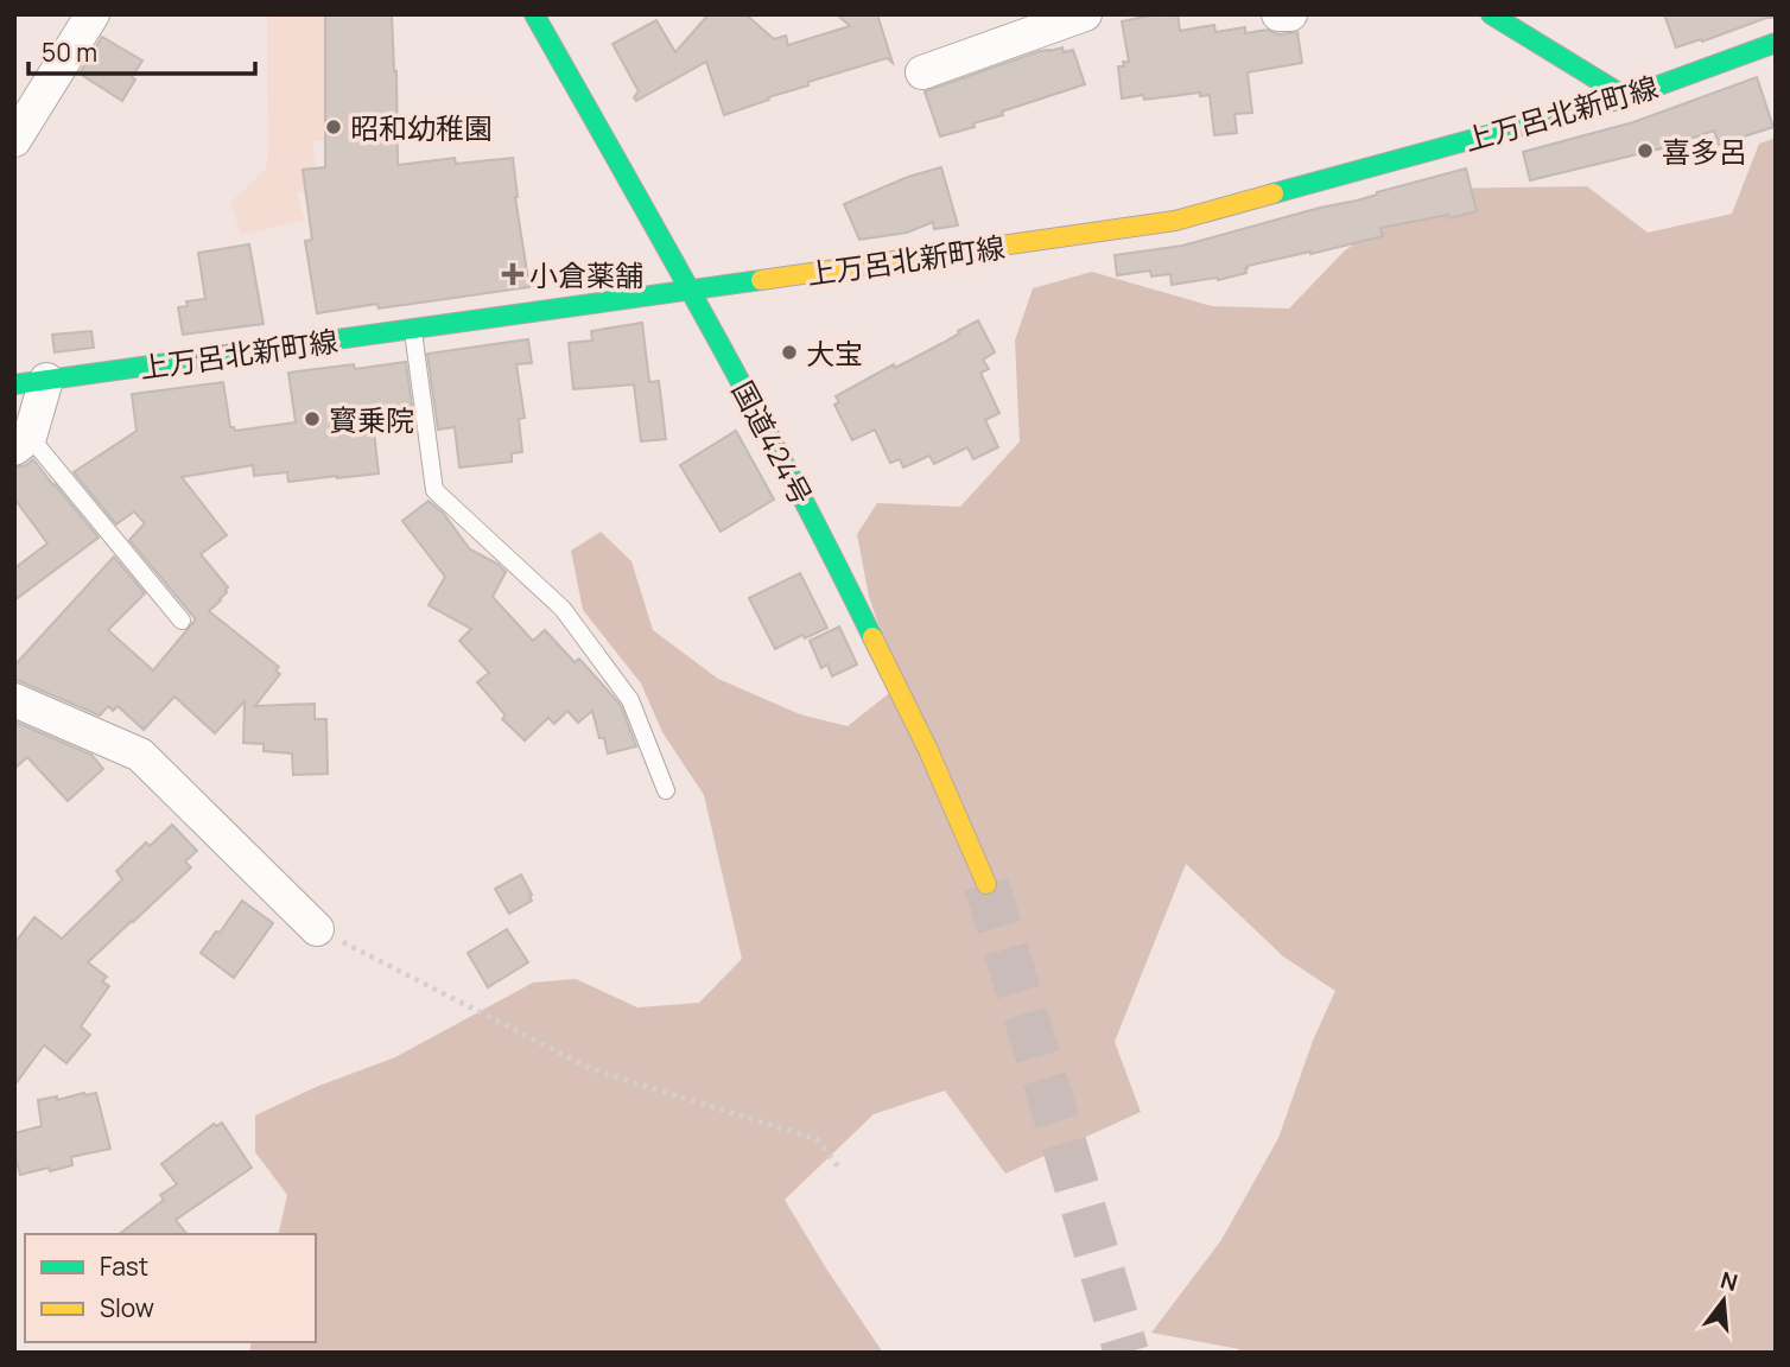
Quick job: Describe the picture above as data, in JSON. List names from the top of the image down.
{
  "streets": {
    "main road": ["上万呂北新町線", "国道424号"]
  },
  "crossings": [
    ["上万呂北新町線", "国道424号"]
  ],
  "places": {
    "other": [
      "昭和幼稚園",
      "喜多呂",
      "大宝",
      "寳乗院"
    ],
    "health": ["小倉薬舗"]
  },
  "legend": ["Fast", "Slow"],
  "scale_bar": "50 m",
  "north": "top"
}
